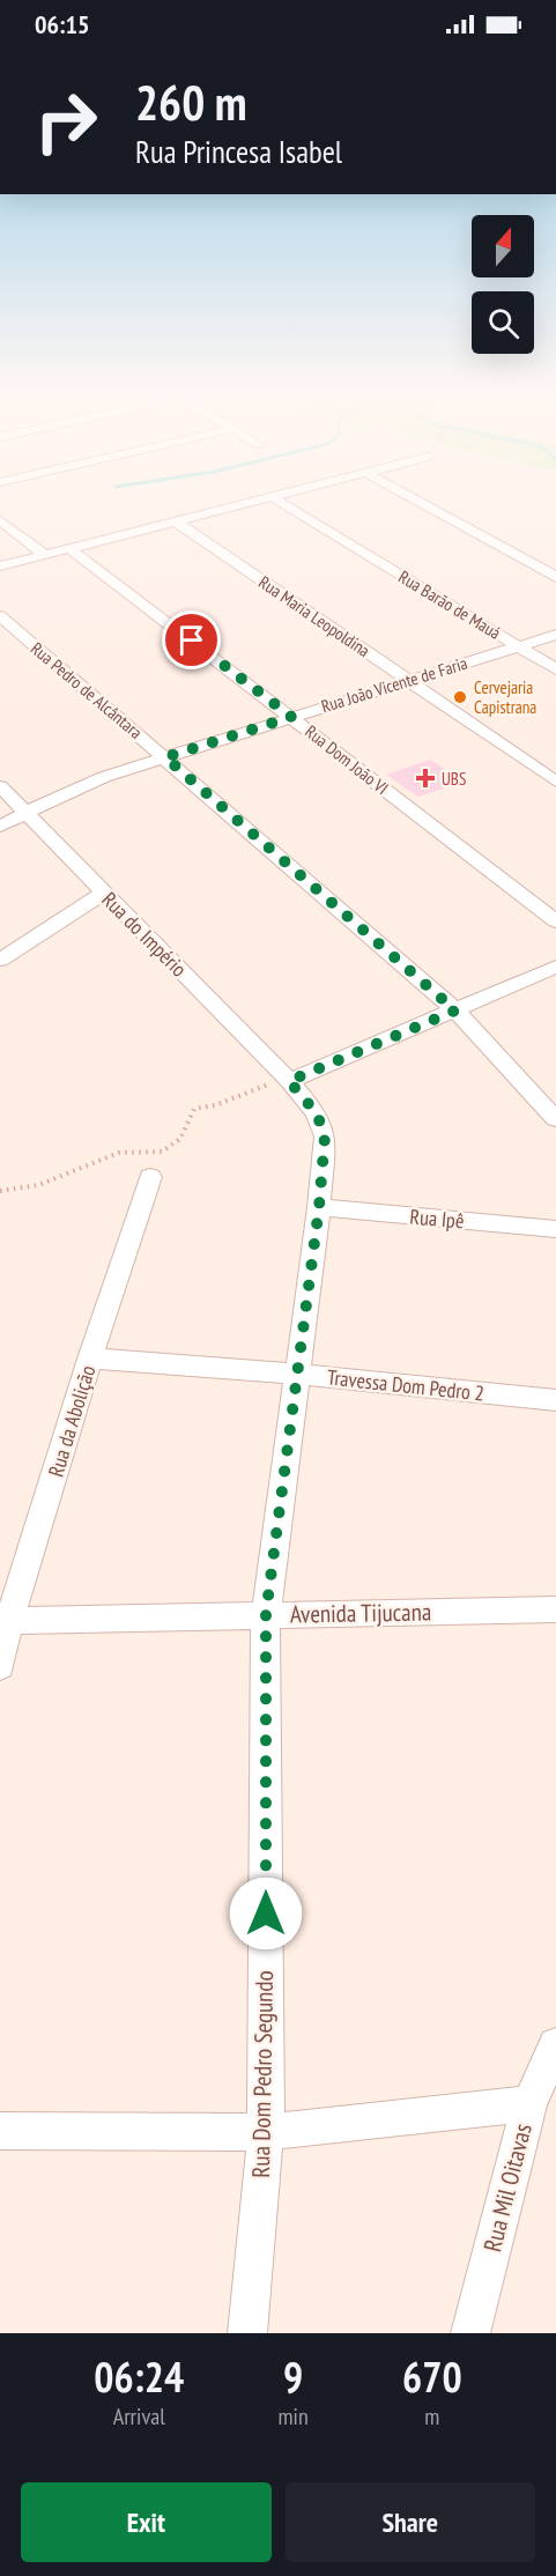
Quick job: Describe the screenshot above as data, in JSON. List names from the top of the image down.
{
  "streets": {
    "street": [
      "Rua Barão de Mauá",
      "Rua Maria Leopoldina",
      "Rua João Vicente de Faria",
      "Rua Pedro de Alcântara",
      "Rua Dom João VI",
      "Rua do Império",
      "Rua Ipê",
      "Travessa Dom Pedro 2",
      "Rua da Abolição",
      "Avenida Tijucana",
      "Rua Dom Pedro Segundo",
      "Rua Mil Oitavas"
    ]
  },
  "crossings": [
    ["Rua Barão de Mauá", "Rua João Vicente de Faria"],
    ["Rua Maria Leopoldina", "Rua João Vicente de Faria"],
    ["Rua João Vicente de Faria", "Rua Pedro de Alcântara"],
    ["Rua João Vicente de Faria", "Rua Dom João VI"],
    ["Rua João Vicente de Faria", "Rua do Império"],
    ["Rua do Império", "Rua Dom Pedro Segundo"],
    ["Rua Ipê", "Rua Dom Pedro Segundo"],
    ["Travessa Dom Pedro 2", "Rua da Abolição"],
    ["Travessa Dom Pedro 2", "Rua Dom Pedro Segundo"],
    ["Rua da Abolição", "Avenida Tijucana"],
    ["Avenida Tijucana", "Rua Dom Pedro Segundo"]
  ],
  "places": {
    "other": ["Cervejaria Capistrana"],
    "health": ["UBS"]
  },
  "north": "top",
  "page": {
    "status": "06:15",
    "turn": ["260 m", "Rua Princesa Isabel"],
    "eta": [
      "06:24",
      "Arrival",
      "9",
      "min",
      "670",
      "m"
    ],
    "buttons": ["Exit", "Share"]
  }
}
